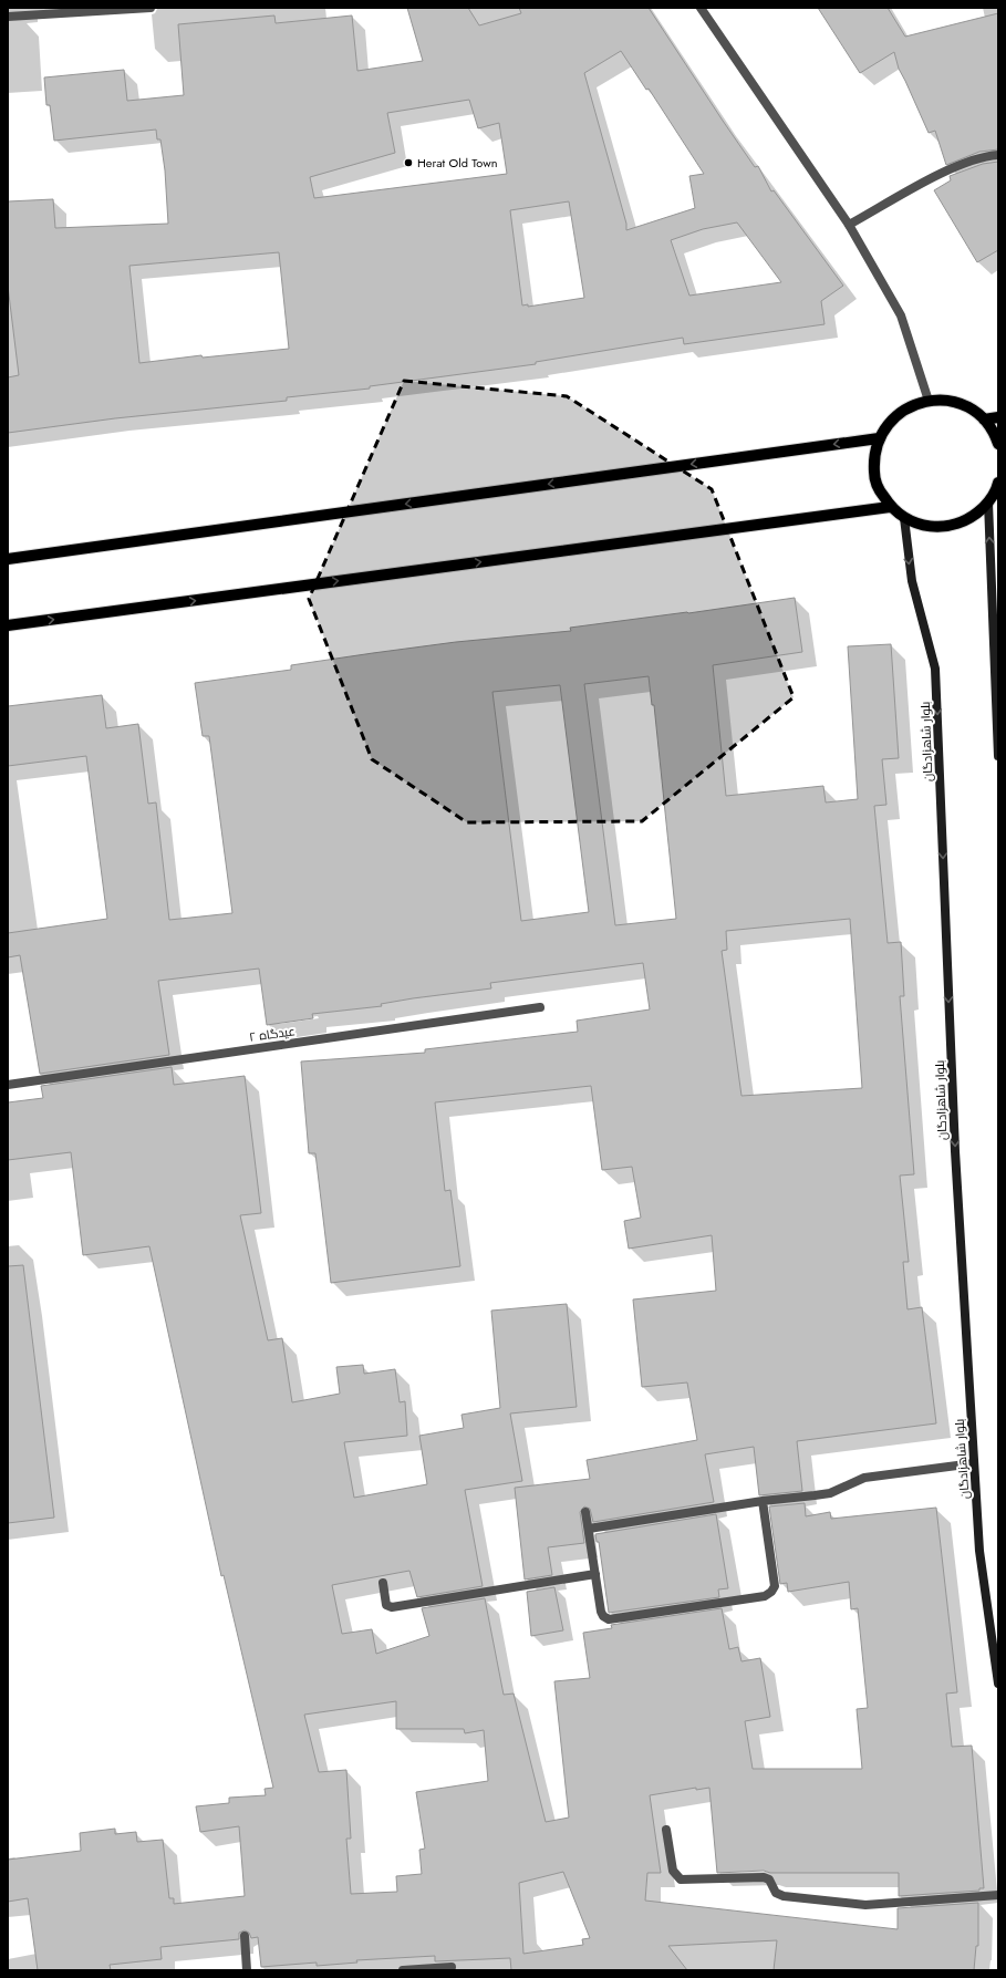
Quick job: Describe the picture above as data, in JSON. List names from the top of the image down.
{
  "streets": {
    "main road": ["بلوار شاهزادگان"],
    "street": ["عیدگاه ۲"]
  },
  "one_way": ["بلوار شاهزادگان"],
  "places": ["Herat Old Town"]
}
